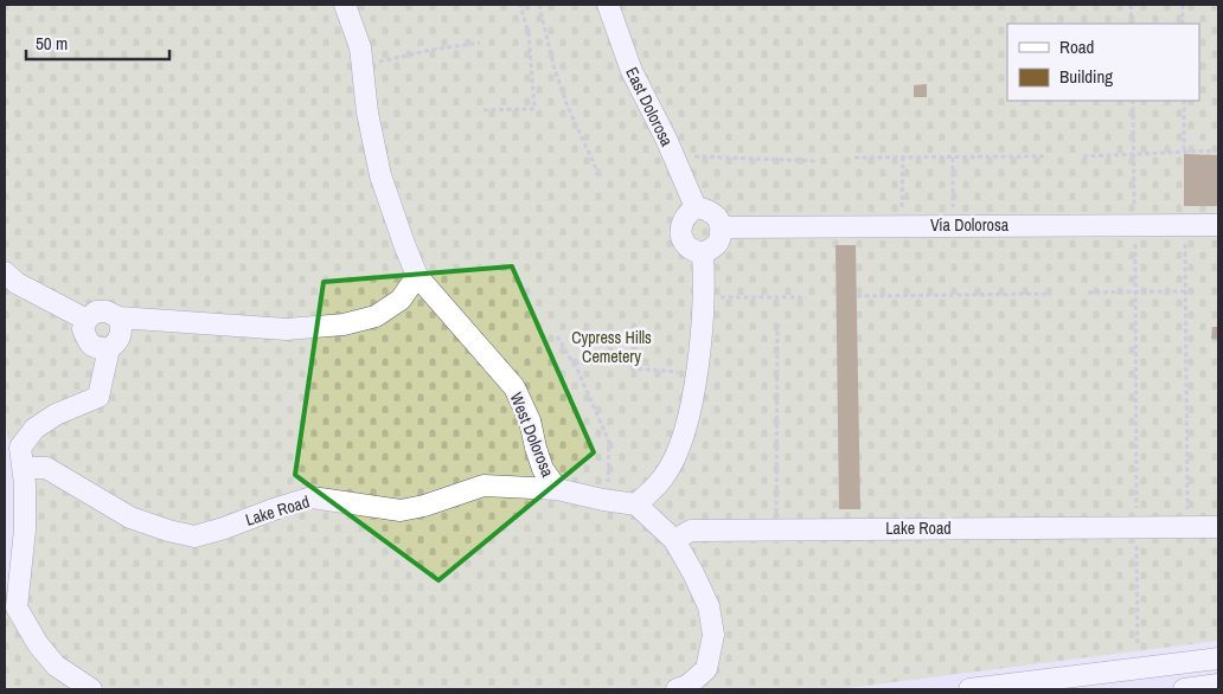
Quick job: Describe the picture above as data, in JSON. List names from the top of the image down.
{
  "streets": {
    "street": [
      "East Dolorosa",
      "Via Dolorosa",
      "West Dolorosa",
      "Lake Road"
    ]
  },
  "crossings": [
    ["East Dolorosa", "Via Dolorosa"],
    ["West Dolorosa", "Lake Road"]
  ],
  "parks": ["Cypress Hills Cemetery"],
  "legend": ["Road", "Building"],
  "scale_bar": "50 m"
}
